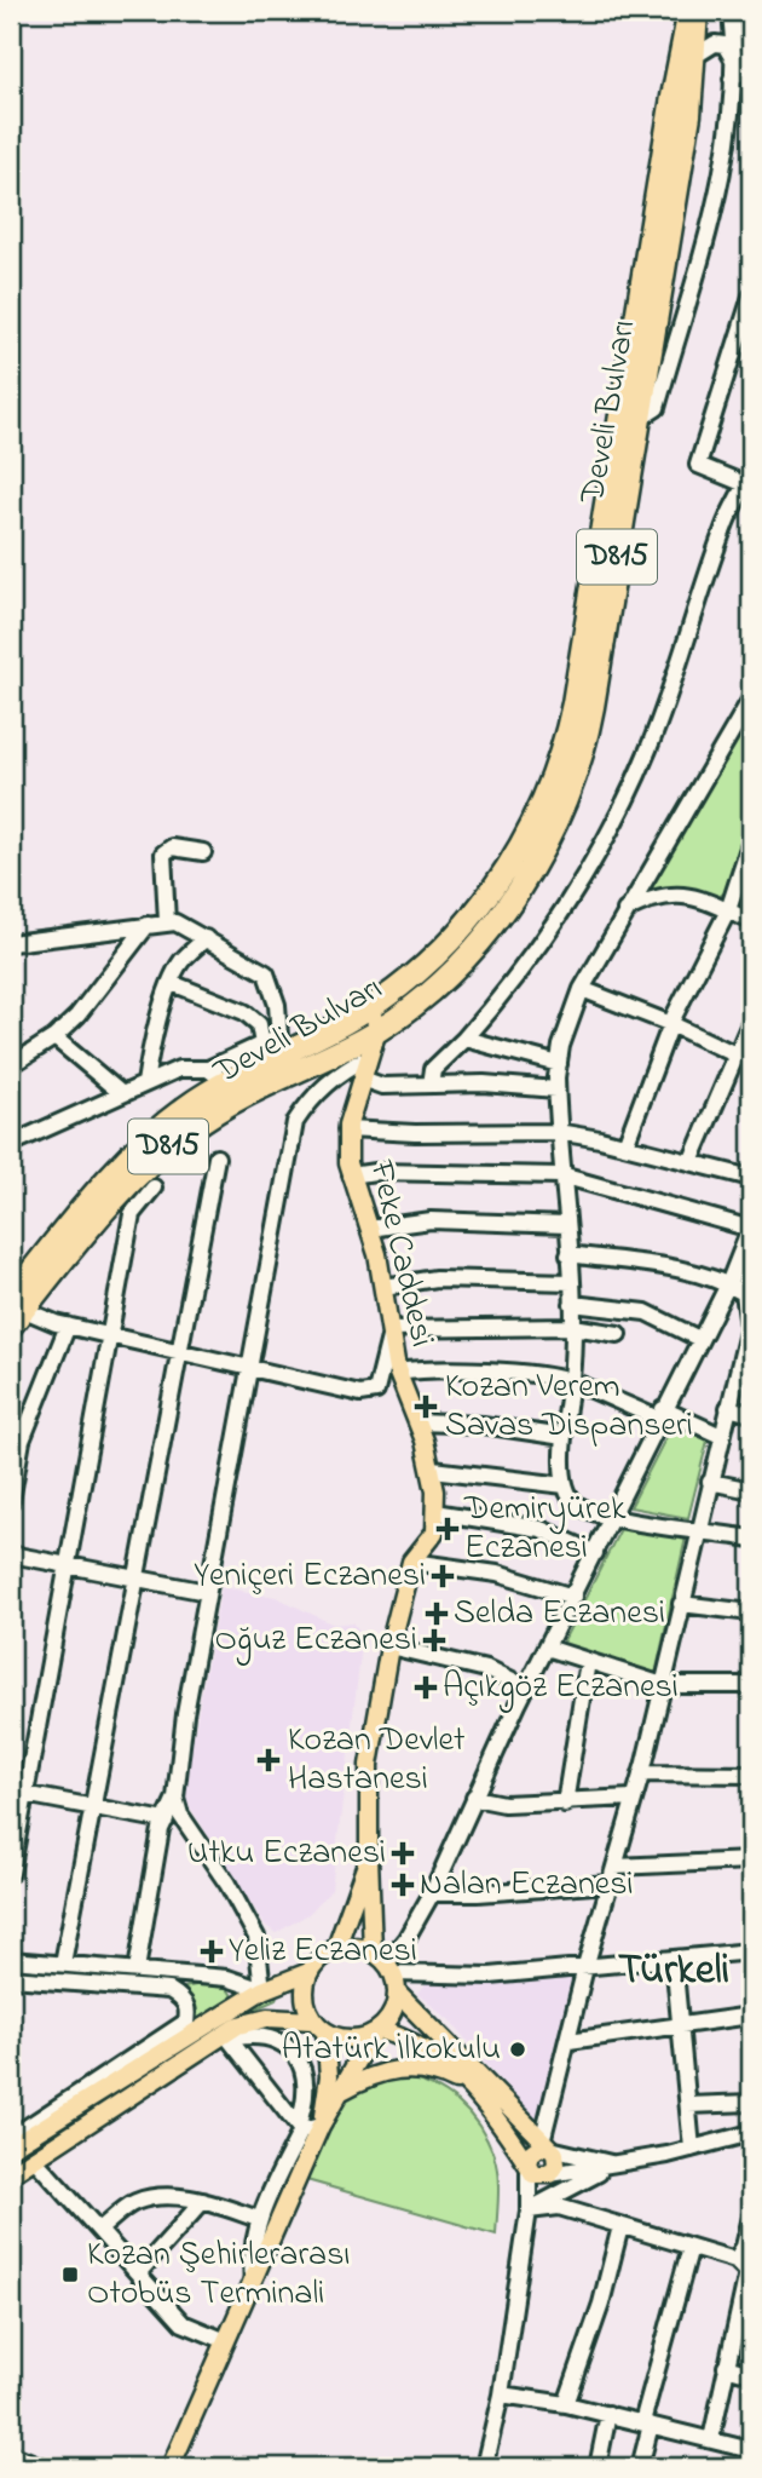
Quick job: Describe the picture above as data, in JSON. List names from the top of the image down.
{
  "streets": {
    "highway": ["Develi Bulvarı", "D815"],
    "main road": ["Feke Caddesi"]
  },
  "crossings": [
    ["Develi Bulvarı", "Feke Caddesi"]
  ],
  "districts": ["Türkeli"],
  "places": {
    "health": [
      "Kozan Verem Savas Dispanseri",
      "Demiryürek Eczanesi",
      "Yeniçeri Eczanesi",
      "Selda Eczanesi",
      "Oğuz Eczanesi",
      "Açıkgöz Eczanesi",
      "Kozan Devlet Hastanesi",
      "Utku Eczanesi",
      "Nalan Eczanesi",
      "Yeliz Eczanesi"
    ],
    "other": ["Atatürk İlkokulu"],
    "transit": ["Kozan Şehirlerarası Otobüs Terminali"]
  }
}
